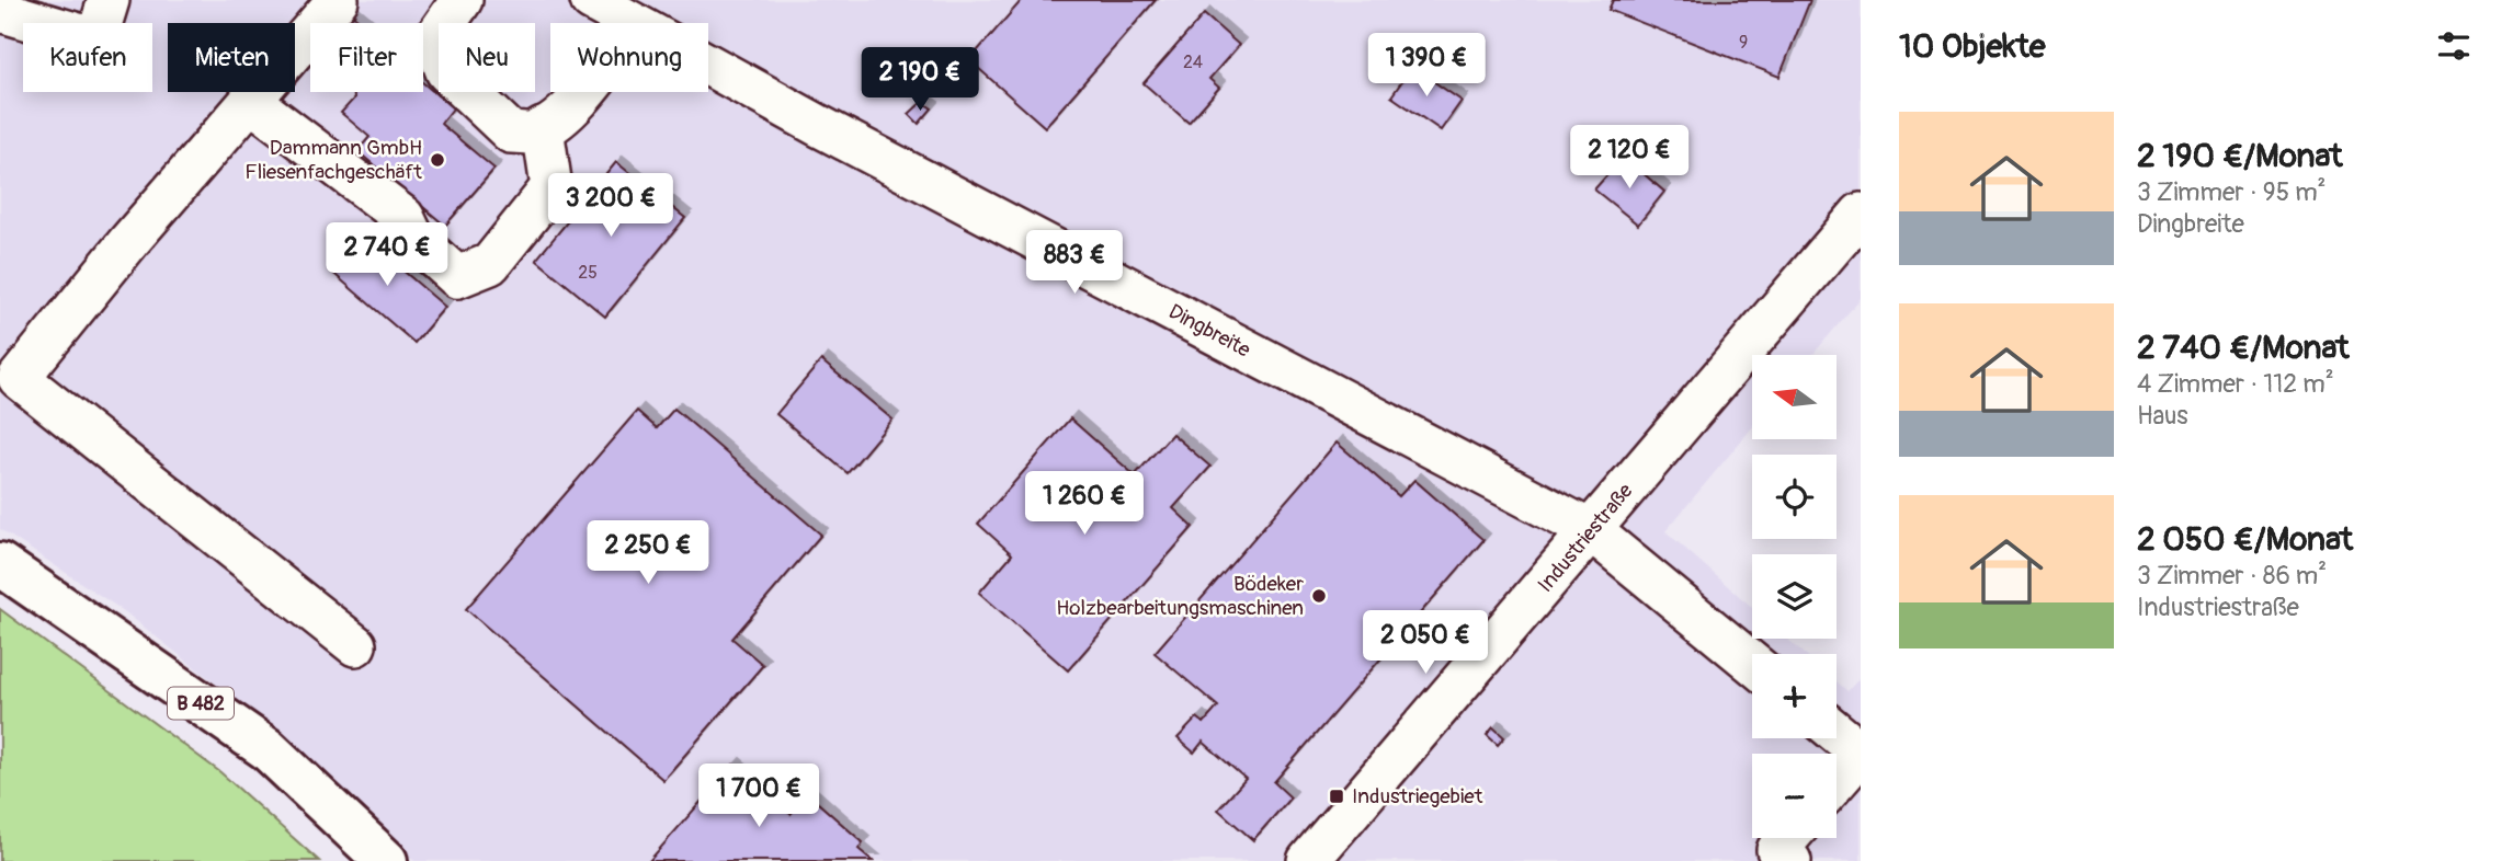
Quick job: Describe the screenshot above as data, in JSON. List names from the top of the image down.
{
  "streets": {
    "main road": ["B 482"],
    "street": ["Dingbreite", "Industriestraße"]
  },
  "crossings": [
    ["Dingbreite", "Industriestraße"]
  ],
  "places": {
    "other": ["Dammann GmbH Fliesenfachgeschäft", "Bödeker Holzbearbeitungsmaschinen"],
    "transit": ["Industriegebiet"]
  },
  "house_numbers": ["9", "24", "25"],
  "north": "left",
  "page": {
    "heading": "10 Objekte",
    "chip": [
      "Kaufen",
      "Mieten",
      "Filter",
      "Neu",
      "Wohnung"
    ],
    "price": [
      "1 390 €",
      "2 190 €",
      "2 120 €",
      "3 200 €",
      "2 740 €",
      "883 €",
      "1 260 €",
      "2 250 €",
      "2 050 €",
      "1 700 €"
    ],
    "list": [
      {
        "name": "2 190 €/Monat",
        "note": "3 Zimmer · 95 m² · Dingbreite"
      },
      {
        "name": "2 740 €/Monat",
        "note": "4 Zimmer · 112 m² · Haus"
      },
      {
        "name": "2 050 €/Monat",
        "note": "3 Zimmer · 86 m² · Industriestraße"
      }
    ],
    "map_buttons": ["+", "−"]
  }
}
